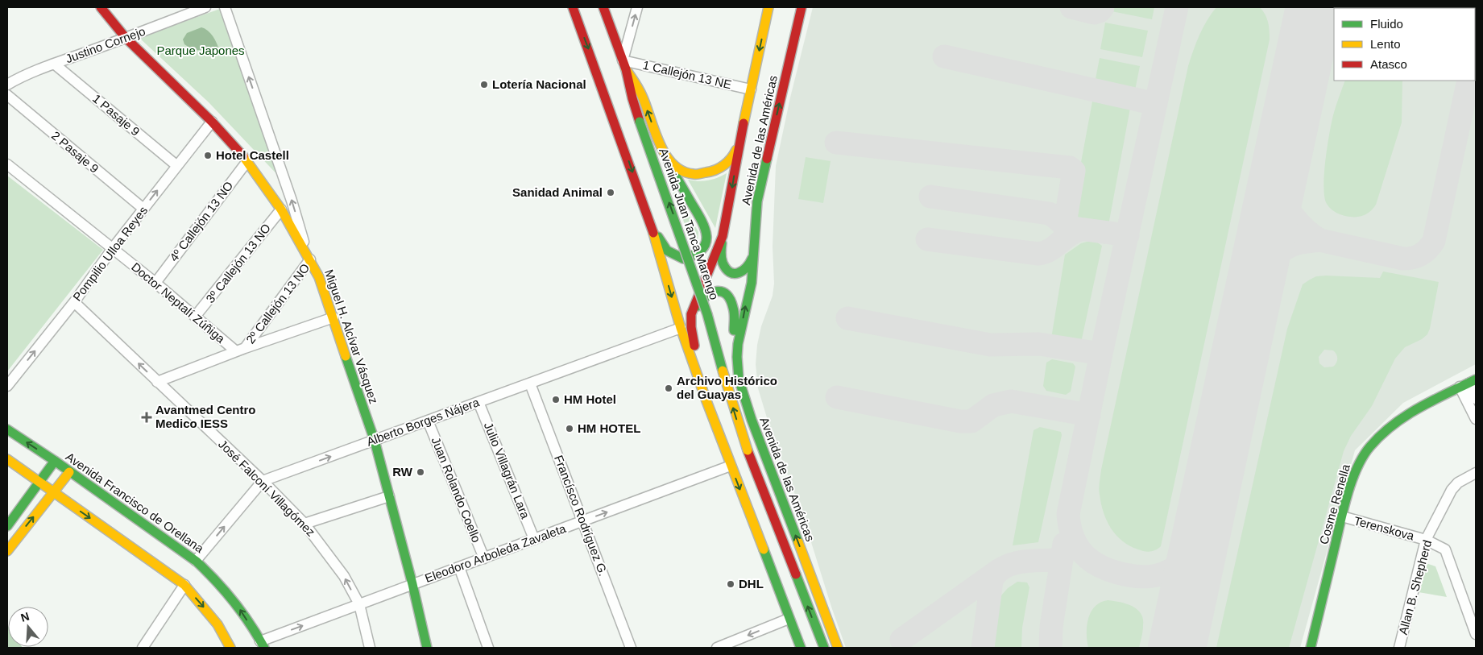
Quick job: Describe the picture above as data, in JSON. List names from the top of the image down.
{
  "streets": {
    "main road": [
      "Avenida de las Américas",
      "Avenida Juan Tanca Marengo",
      "Miguel H. Alcívar Vásquez",
      "Avenida Francisco de Orellana",
      "Cosme Renella"
    ],
    "street": [
      "Justino Cornejo",
      "1 Callejón 13 NE",
      "1 Pasaje 9",
      "2 Pasaje 9",
      "4º Callejón 13 NO",
      "Pompilio Ulloa Reyes",
      "3º Callejón 13 NO",
      "Doctor Neptalí Zúñiga",
      "2º Callejón 13 NO",
      "Alberto Borges Nájera",
      "Julio Villagrán Lara",
      "José Falconí Villagómez",
      "Juan Rolando Coello",
      "Francísco Rodríguez G.",
      "Terenskova",
      "Eleodoro Arboleda Zavaleta",
      "Allan B. Shepherd"
    ]
  },
  "crossings": [
    ["Justino Cornejo", "1 Pasaje 9"],
    ["Justino Cornejo", "Miguel H. Alcívar Vásquez"],
    ["1 Callejón 13 NE", "Avenida de las Américas"],
    ["1 Callejón 13 NE", "Avenida Juan Tanca Marengo"],
    ["1 Pasaje 9", "Pompilio Ulloa Reyes"],
    ["Avenida de las Américas", "Alberto Borges Nájera"],
    ["Avenida de las Américas", "Eleodoro Arboleda Zavaleta"],
    ["2 Pasaje 9", "Pompilio Ulloa Reyes"],
    ["4º Callejón 13 NO", "Doctor Neptalí Zúñiga"],
    ["4º Callejón 13 NO", "Miguel H. Alcívar Vásquez"],
    ["Pompilio Ulloa Reyes", "Doctor Neptalí Zúñiga"],
    ["Pompilio Ulloa Reyes", "Miguel H. Alcívar Vásquez"],
    ["Pompilio Ulloa Reyes", "José Falconí Villagómez"],
    ["3º Callejón 13 NO", "Doctor Neptalí Zúñiga"],
    ["3º Callejón 13 NO", "Miguel H. Alcívar Vásquez"],
    ["Doctor Neptalí Zúñiga", "2º Callejón 13 NO"],
    ["2º Callejón 13 NO", "Miguel H. Alcívar Vásquez"],
    ["Miguel H. Alcívar Vásquez", "Alberto Borges Nájera"],
    ["Miguel H. Alcívar Vásquez", "Eleodoro Arboleda Zavaleta"],
    ["Alberto Borges Nájera", "Julio Villagrán Lara"],
    ["Alberto Borges Nájera", "José Falconí Villagómez"],
    ["Alberto Borges Nájera", "Juan Rolando Coello"],
    ["Alberto Borges Nájera", "Francísco Rodríguez G."],
    ["Julio Villagrán Lara", "Eleodoro Arboleda Zavaleta"],
    ["José Falconí Villagómez", "Eleodoro Arboleda Zavaleta"],
    ["Juan Rolando Coello", "Eleodoro Arboleda Zavaleta"],
    ["Avenida Francisco de Orellana", "Eleodoro Arboleda Zavaleta"],
    ["Cosme Renella", "Terenskova"],
    ["Francísco Rodríguez G.", "Eleodoro Arboleda Zavaleta"],
    ["Terenskova", "Allan B. Shepherd"]
  ],
  "one_way": ["Pompilio Ulloa Reyes", "José Falconí Villagómez", "Eleodoro Arboleda Zavaleta"],
  "parks": ["Parque Japones"],
  "places": {
    "other": [
      "Lotería Nacional",
      "Hotel Castell",
      "Sanidad Animal",
      "Archivo Histórico del Guayas",
      "HM Hotel",
      "HM HOTEL",
      "RW",
      "DHL"
    ],
    "health": ["Avantmed Centro Medico IESS"]
  },
  "legend": ["Fluido", "Lento", "Atasco"],
  "north": "top"
}
